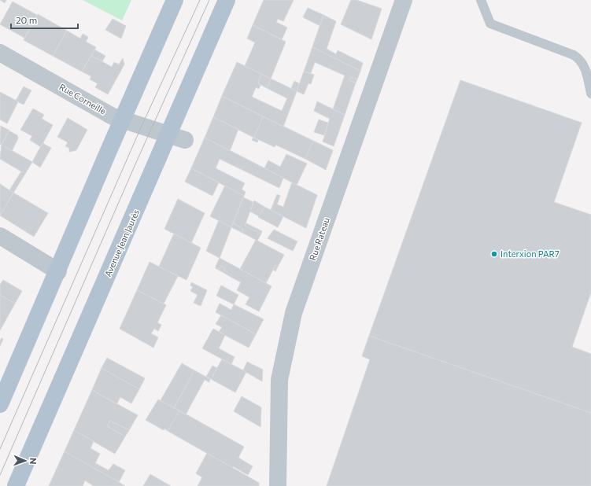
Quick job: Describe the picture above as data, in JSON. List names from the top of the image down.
{
  "streets": {
    "main road": ["Avenue Jean Jaurès"],
    "street": ["Rue Corneille", "Rue Rateau"]
  },
  "crossings": [
    ["Rue Corneille", "Avenue Jean Jaurès"]
  ],
  "places": ["Interxion PAR7"],
  "scale_bar": "20 m",
  "north": "right"
}
